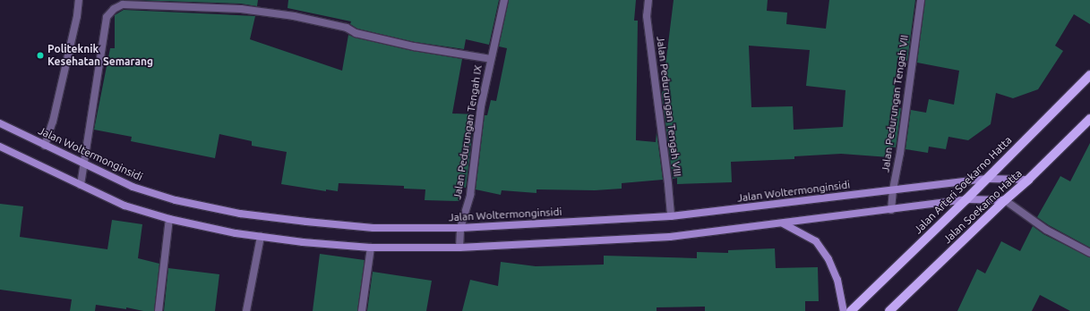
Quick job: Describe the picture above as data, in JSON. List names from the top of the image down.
{
  "streets": {
    "main road": ["Jalan Woltermonginsidi", "Jalan Arteri Soekarno Hatta", "Jalan Soekarno Hatta"],
    "street": ["Jalan Pedurungan Tengah VII", "Jalan Pedurungan Tengah VIII", "Jalan Pedurungan Tengah IX"]
  },
  "crossings": [
    ["Jalan Pedurungan Tengah VII", "Jalan Woltermonginsidi"],
    ["Jalan Pedurungan Tengah VIII", "Jalan Woltermonginsidi"],
    ["Jalan Pedurungan Tengah IX", "Jalan Woltermonginsidi"],
    ["Jalan Woltermonginsidi", "Jalan Arteri Soekarno Hatta"],
    ["Jalan Woltermonginsidi", "Jalan Soekarno Hatta"]
  ],
  "places": ["Politeknik Kesehatan Semarang"]
}
